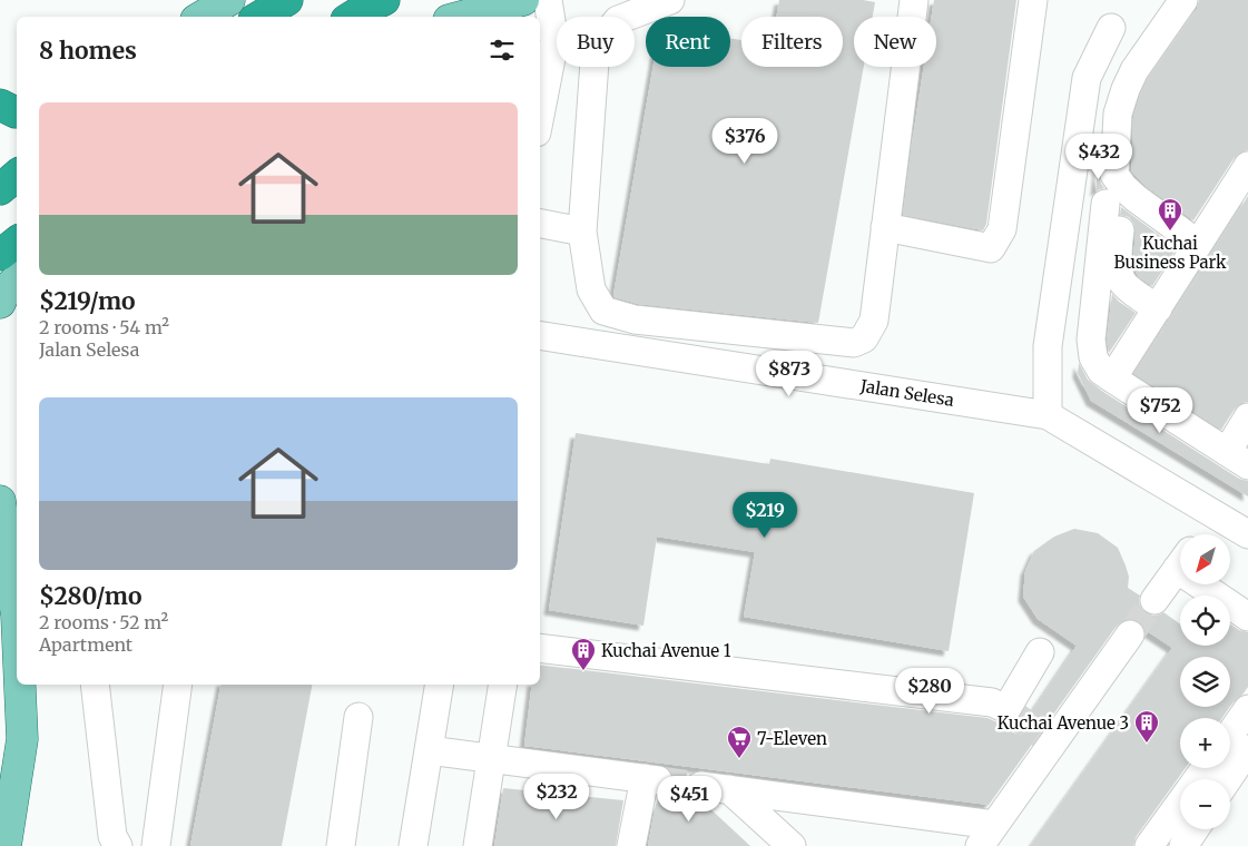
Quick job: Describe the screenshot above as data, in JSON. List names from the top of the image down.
{
  "streets": {
    "street": ["Jalan Selesa"]
  },
  "places": {
    "building": ["Kuchai Business Park", "Kuchai Avenue 1", "Kuchai Avenue 3"],
    "supermarket": ["7-Eleven"]
  },
  "north": "bottom left",
  "page": {
    "chip": [
      "Buy",
      "Rent",
      "Filters",
      "New"
    ],
    "heading": "8 homes",
    "list": [
      {
        "name": "$219/mo",
        "note": "2 rooms · 54 m² · Jalan Selesa"
      },
      {
        "name": "$280/mo",
        "note": "2 rooms · 52 m² · Apartment"
      }
    ],
    "price": [
      "$376",
      "$432",
      "$873",
      "$752",
      "$219",
      "$280",
      "$232",
      "$451"
    ],
    "map_buttons": ["+", "−"]
  }
}
